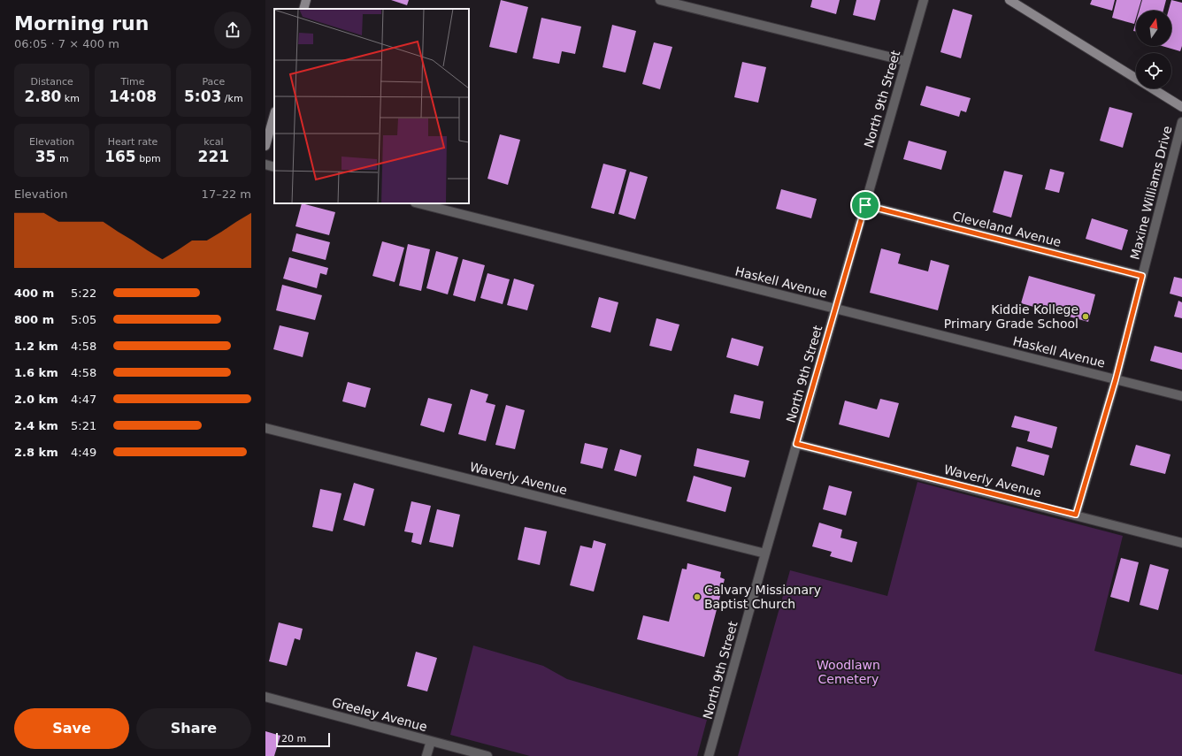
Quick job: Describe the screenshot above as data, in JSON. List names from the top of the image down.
{
  "streets": {
    "street": [
      "North 9th Street",
      "Maxine Williams Drive",
      "Cleveland Avenue",
      "Haskell Avenue",
      "Waverly Avenue",
      "Greeley Avenue"
    ]
  },
  "crossings": [
    ["North 9th Street", "Cleveland Avenue"],
    ["North 9th Street", "Haskell Avenue"],
    ["North 9th Street", "Waverly Avenue"],
    ["Maxine Williams Drive", "Cleveland Avenue"],
    ["Maxine Williams Drive", "Haskell Avenue"],
    ["Maxine Williams Drive", "Waverly Avenue"]
  ],
  "parks": ["Woodlawn Cemetery"],
  "places": ["Kiddie Kollege Primary Grade School", "Calvary Missionary Baptist Church"],
  "scale_bar": "20 m",
  "north": "top",
  "page": {
    "heading": ["Morning run", "06:05 · 7 × 400 m"],
    "stats": [
      ["Distance", "2.80 km"],
      ["Time", "14:08"],
      ["Pace", "5:03 /km"],
      ["Elevation", "35 m"],
      ["Heart rate", "165 bpm"],
      ["kcal", "221"]
    ],
    "chart": ["Elevation", "17–22 m"],
    "list": [
      {
        "name": "400 m",
        "note": "5:22"
      },
      {
        "name": "800 m",
        "note": "5:05"
      },
      {
        "name": "1.2 km",
        "note": "4:58"
      },
      {
        "name": "1.6 km",
        "note": "4:58"
      },
      {
        "name": "2.0 km",
        "note": "4:47"
      },
      {
        "name": "2.4 km",
        "note": "5:21"
      },
      {
        "name": "2.8 km",
        "note": "4:49"
      }
    ],
    "buttons": ["Save", "Share"],
    "scale": "20 m"
  }
}
